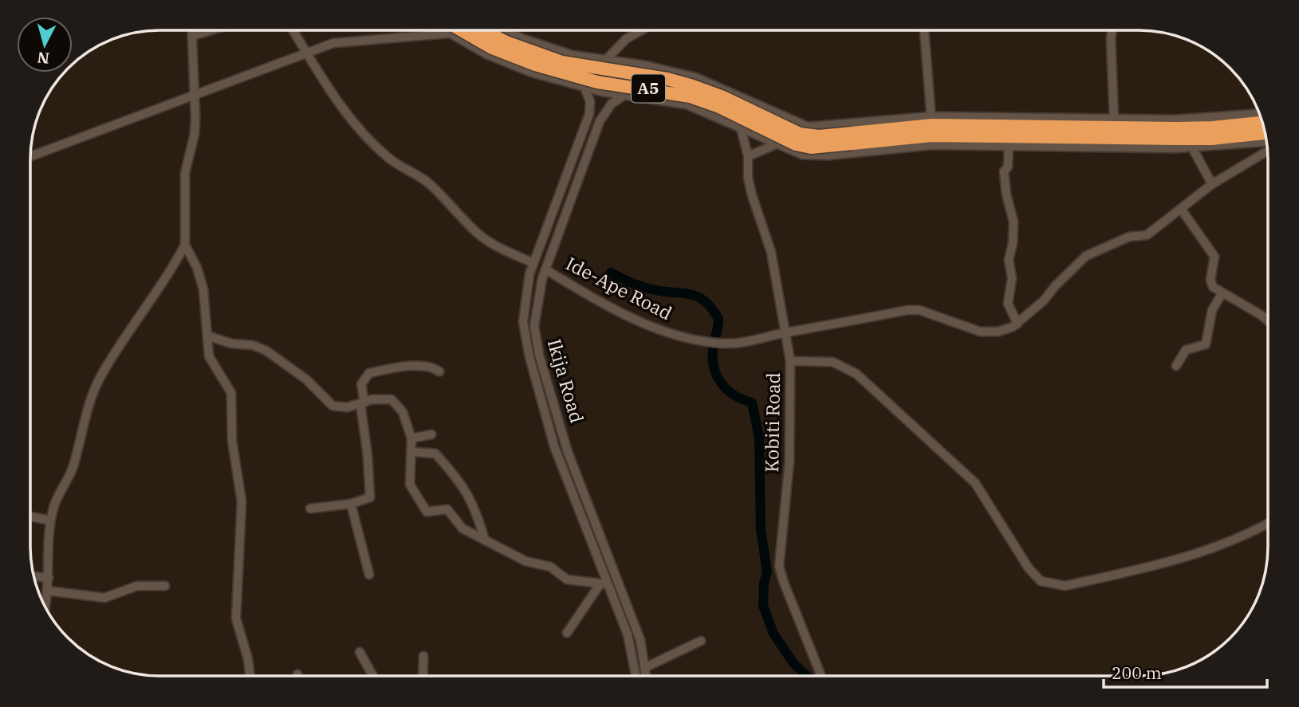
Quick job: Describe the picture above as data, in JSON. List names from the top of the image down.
{
  "streets": {
    "highway": ["A5"],
    "street": ["Ide-Ape Road", "Ikija Road", "Kobiti Road"]
  },
  "crossings": [
    ["Ide-Ape Road", "Ikija Road"],
    ["Ide-Ape Road", "Kobiti Road"]
  ],
  "scale_bar": "200 m",
  "north": "bottom"
}
